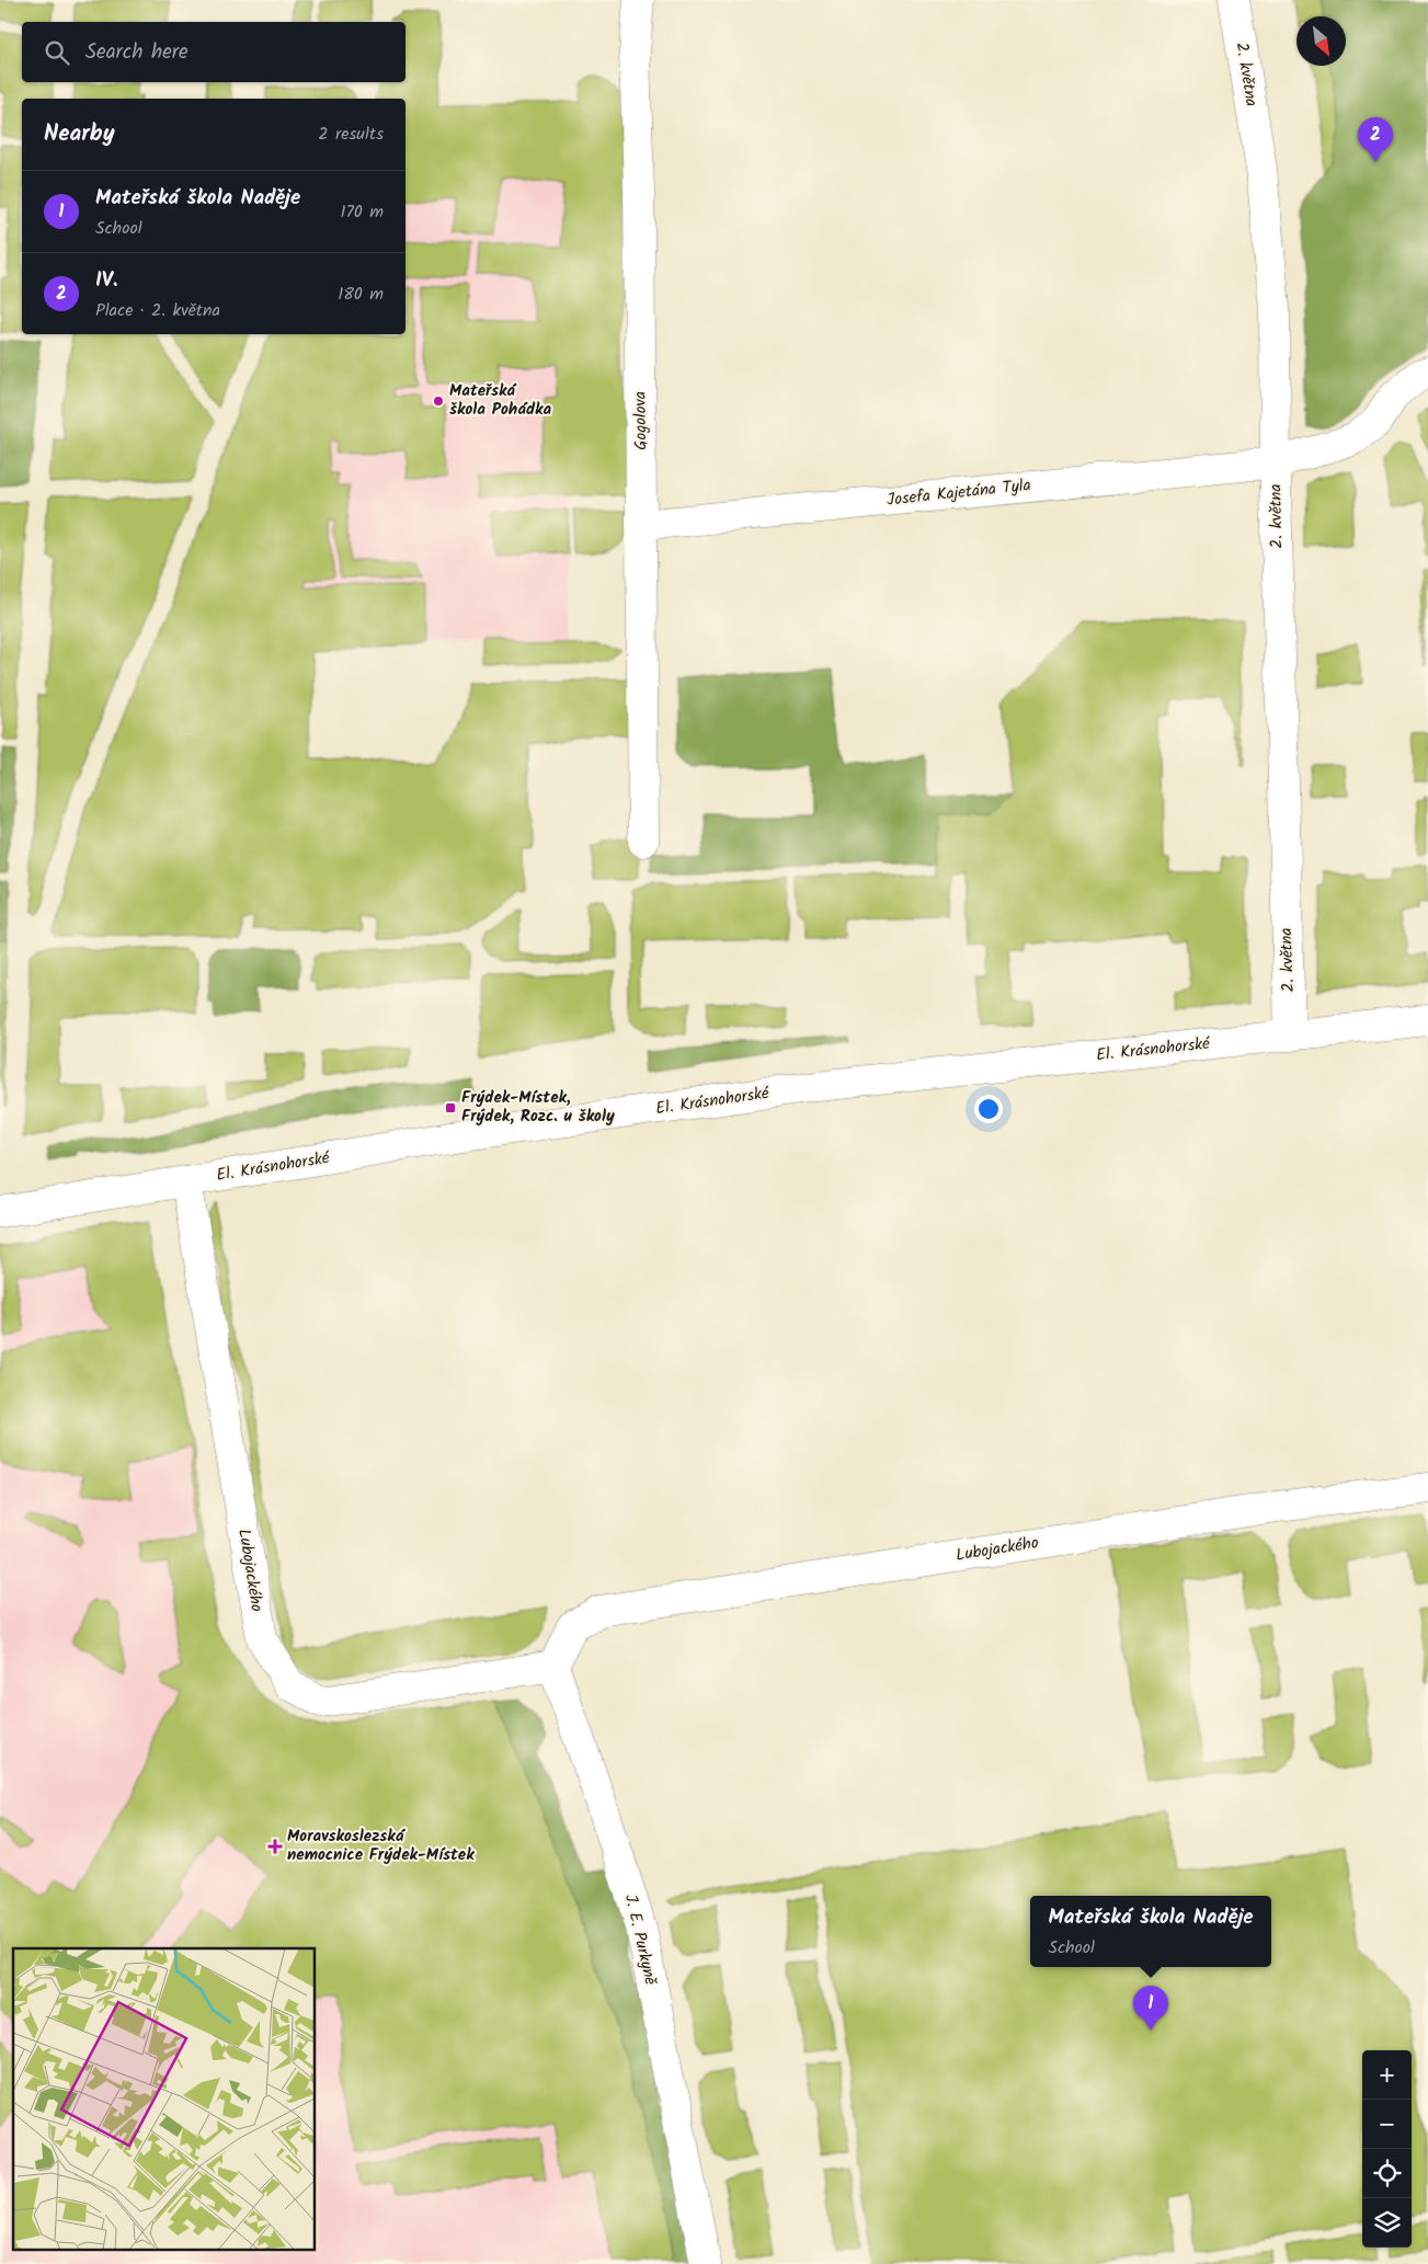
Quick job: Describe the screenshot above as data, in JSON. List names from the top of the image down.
{
  "streets": {
    "street": [
      "2. května",
      "Gogolova",
      "Josefa Kajetána Tyla",
      "El. Krásnohorské",
      "Lubojackého",
      "J. E. Purkyně"
    ]
  },
  "crossings": [
    ["2. května", "Josefa Kajetána Tyla"],
    ["2. května", "El. Krásnohorské"],
    ["Gogolova", "Josefa Kajetána Tyla"],
    ["El. Krásnohorské", "Lubojackého"],
    ["Lubojackého", "J. E. Purkyně"]
  ],
  "places": {
    "other": ["Mateřská škola Pohádka"],
    "transit": ["Frýdek-Místek, Frýdek, Rozc. u školy"],
    "health": ["Moravskoslezská nemocnice Frýdek-Místek"]
  },
  "north": "bottom right",
  "page": {
    "search": "Search here",
    "heading": ["Nearby", "2 results"],
    "pins": ["2", "1"],
    "list": [
      {
        "mark": "1",
        "name": "Mateřská škola Naděje",
        "note": "School",
        "value": "170 m"
      },
      {
        "mark": "2",
        "name": "IV.",
        "note": "Place · 2. května",
        "value": "180 m"
      }
    ],
    "popup": ["Mateřská škola Naděje", "School"],
    "map_buttons": ["+", "−"]
  }
}
